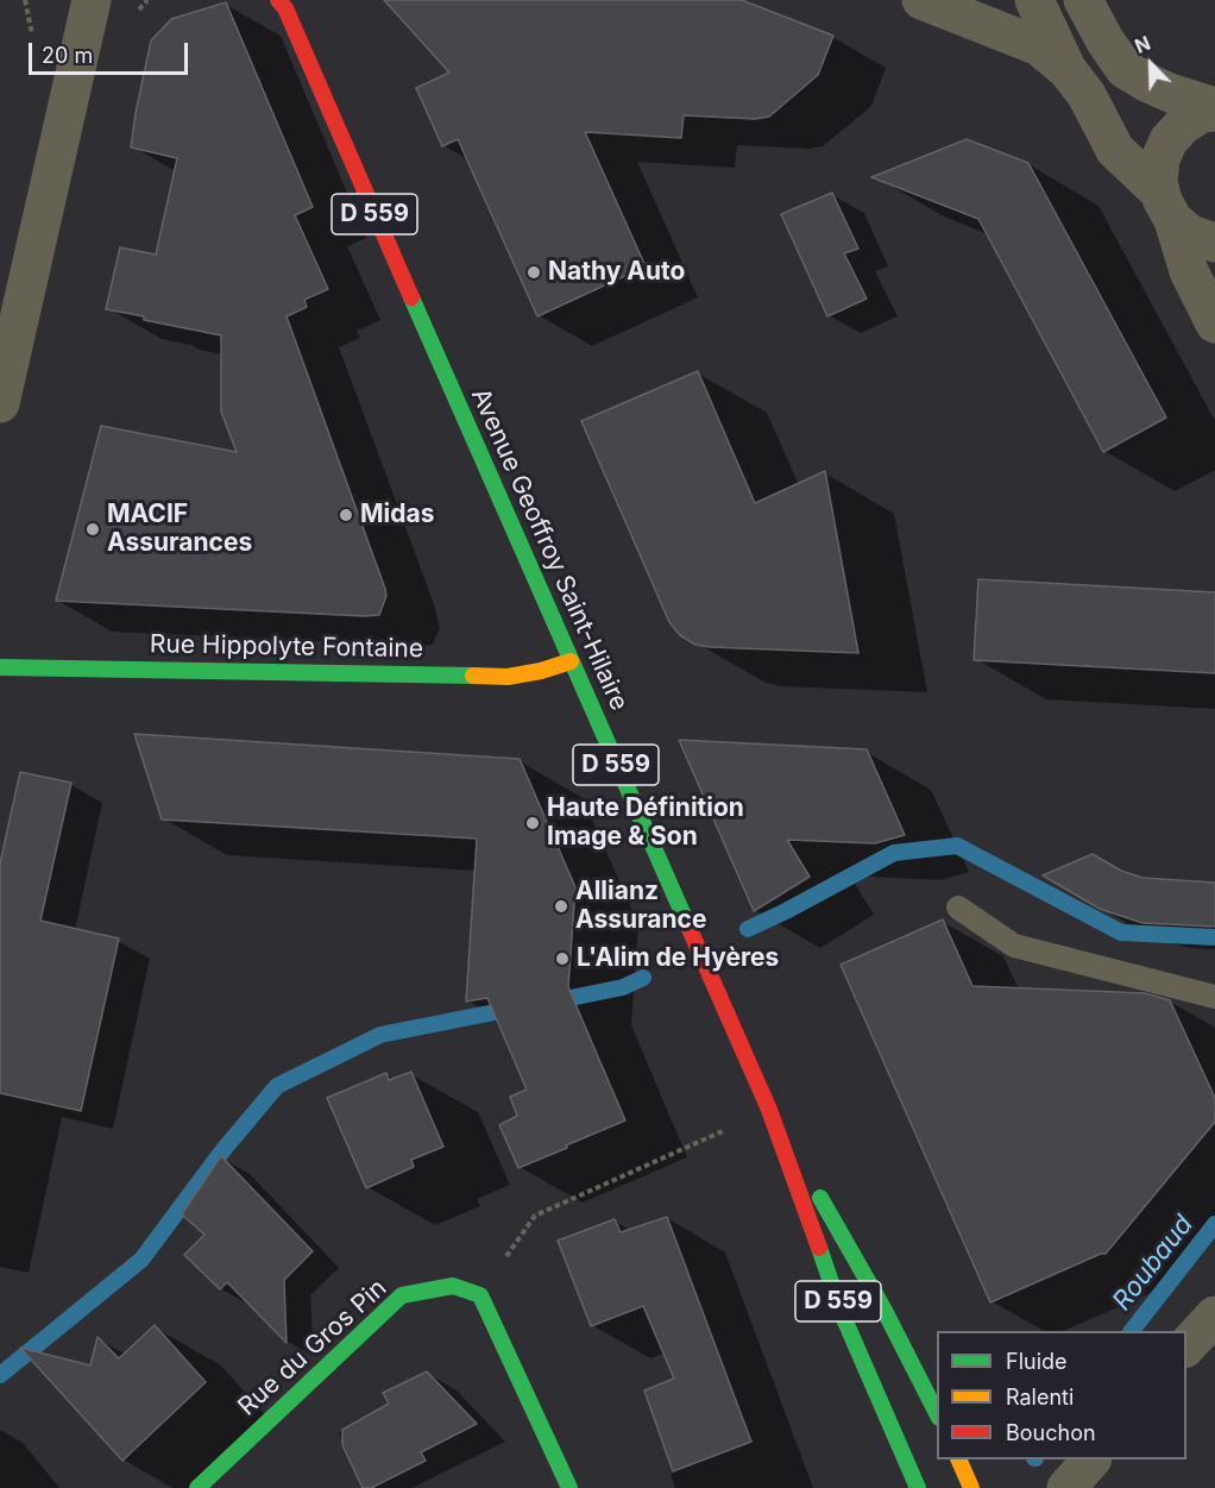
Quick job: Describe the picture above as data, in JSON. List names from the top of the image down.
{
  "streets": {
    "main road": [
      "D 559",
      "Avenue Geoffroy Saint-Hilaire",
      "Rue Hippolyte Fontaine",
      "Rue du Gros Pin"
    ]
  },
  "crossings": [
    ["Avenue Geoffroy Saint-Hilaire", "Rue Hippolyte Fontaine"]
  ],
  "water": ["Roubaud"],
  "places": [
    "Nathy Auto",
    "Midas",
    "MACIF Assurances",
    "Haute Définition Image & Son",
    "Allianz Assurance",
    "L'Alim de Hyères"
  ],
  "legend": ["Fluide", "Ralenti", "Bouchon"],
  "scale_bar": "20 m",
  "north": "top left"
}
